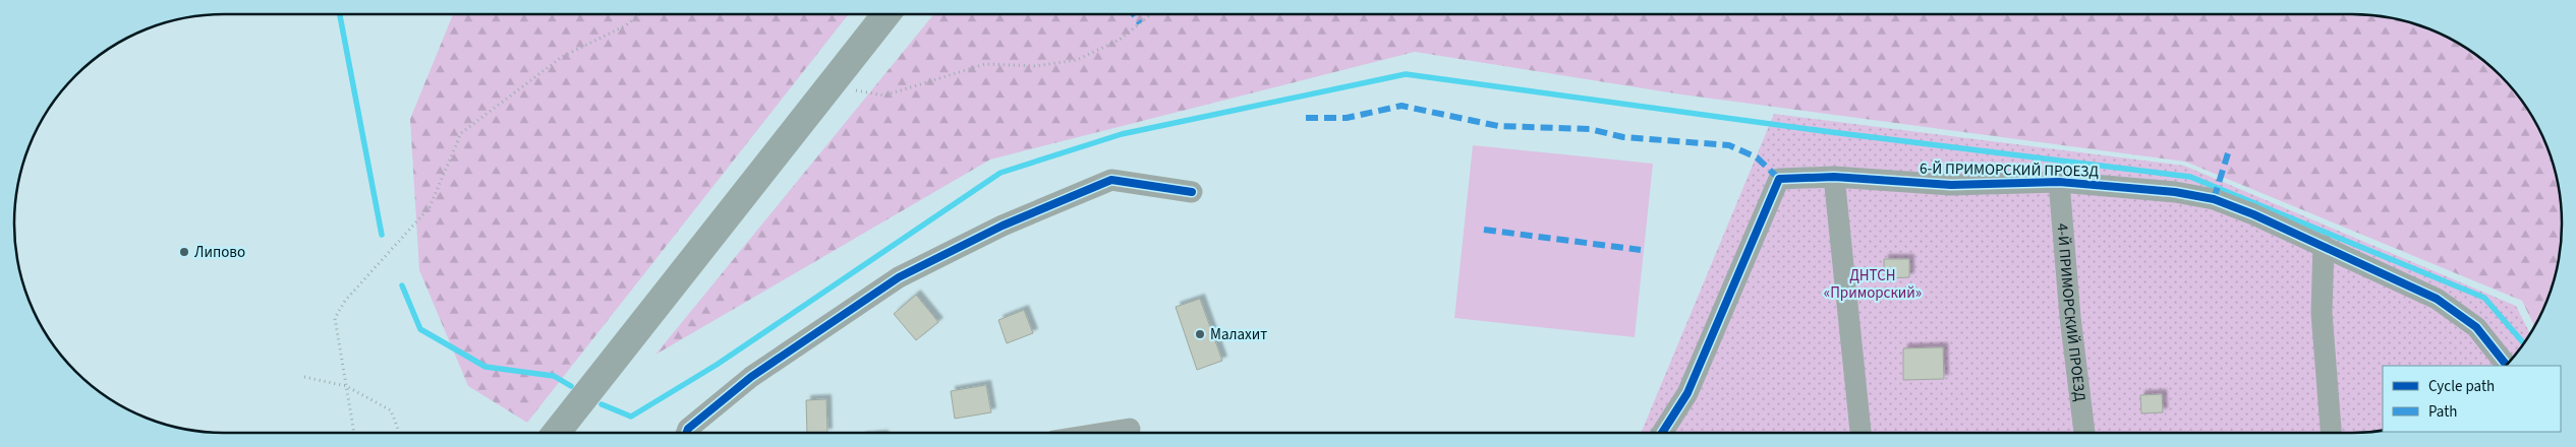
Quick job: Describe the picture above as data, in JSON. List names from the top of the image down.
{
  "streets": {
    "street": ["6-Й ПРИМОРСКИЙ ПРОЕЗД", "4-Й ПРИМОРСКИЙ ПРОЕЗД"]
  },
  "crossings": [
    ["6-Й ПРИМОРСКИЙ ПРОЕЗД", "4-Й ПРИМОРСКИЙ ПРОЕЗД"]
  ],
  "parks": ["ДНТСН «Приморский»"],
  "places": ["Липово", "Малахит"],
  "legend": ["Cycle path", "Path"]
}
